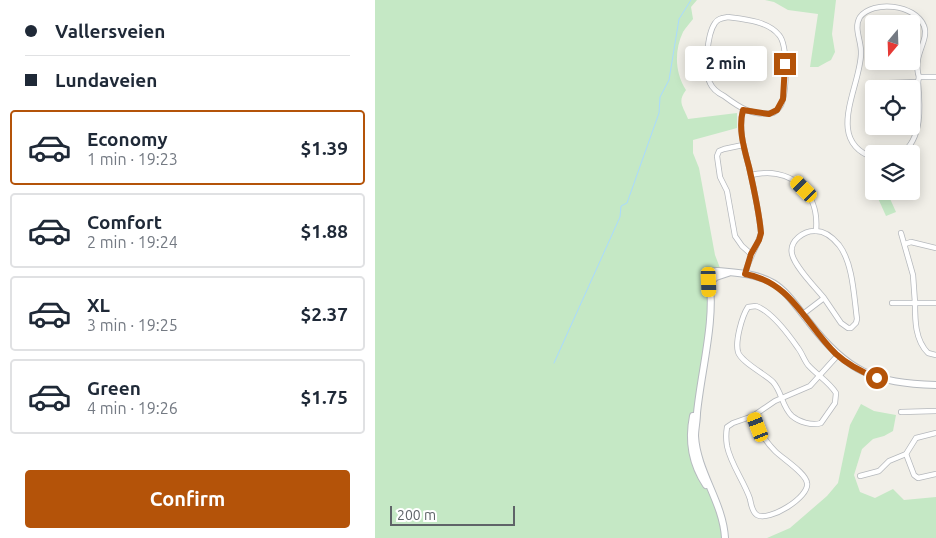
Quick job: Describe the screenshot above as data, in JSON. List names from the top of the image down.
{
  "scale_bar": "200 m",
  "north": "bottom",
  "page": {
    "banner": ["Vallersveien", "Lundaveien"],
    "bubble": "2 min",
    "list": [
      {
        "name": "Economy",
        "note": "1 min · 19:23",
        "value": "$1.39"
      },
      {
        "name": "Comfort",
        "note": "2 min · 19:24",
        "value": "$1.88"
      },
      {
        "name": "XL",
        "note": "3 min · 19:25",
        "value": "$2.37"
      },
      {
        "name": "Green",
        "note": "4 min · 19:26",
        "value": "$1.75"
      }
    ],
    "buttons": "Confirm",
    "scale": "200 m"
  }
}
